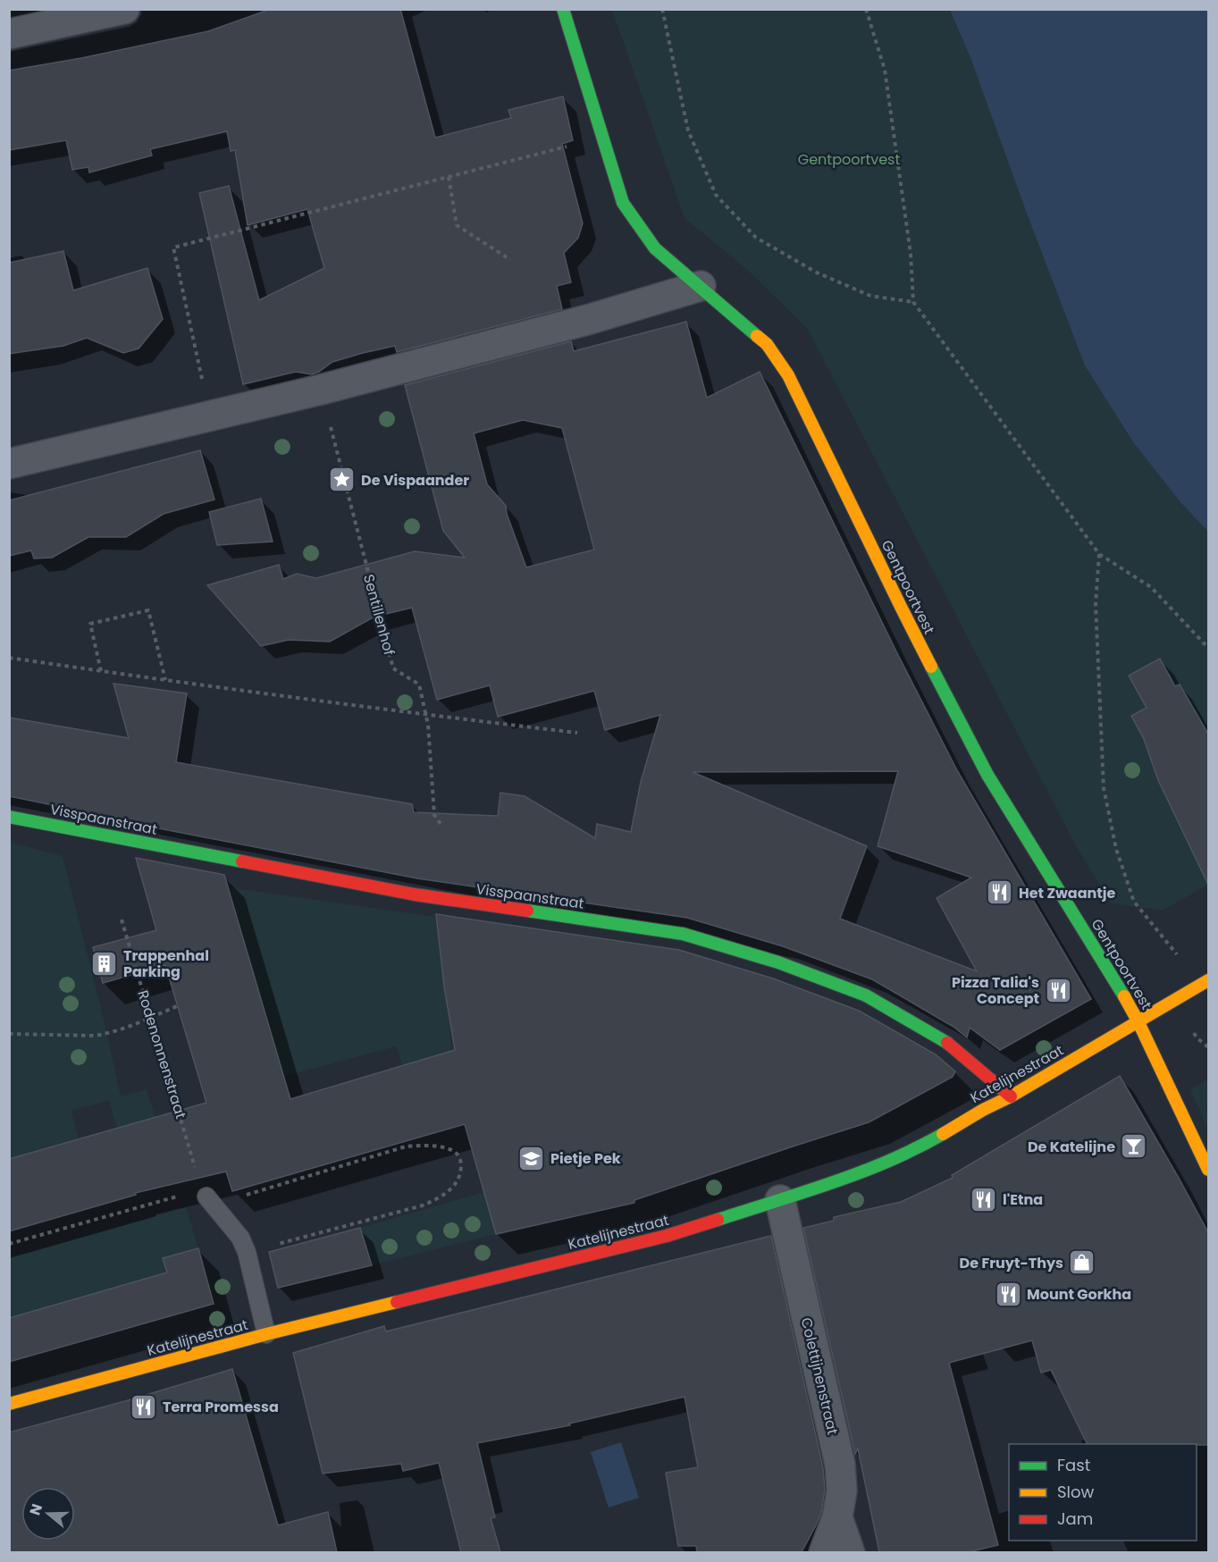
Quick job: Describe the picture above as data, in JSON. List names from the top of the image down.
{
  "streets": {
    "street": [
      "Gentpoortvest",
      "Visspaanstraat",
      "Katelijnestraat",
      "Colettijnenstraat"
    ],
    "path": ["Sentillenhof", "Rodenonnenstraat"]
  },
  "crossings": [
    ["Gentpoortvest", "Katelijnestraat"],
    ["Visspaanstraat", "Katelijnestraat"],
    ["Katelijnestraat", "Colettijnenstraat"]
  ],
  "parks": ["Gentpoortvest"],
  "places": {
    "place": ["De Vispaander"],
    "restaurant": [
      "Het Zwaantje",
      "Pizza Talia's Concept",
      "l'Etna",
      "Mount Gorkha",
      "Terra Promessa"
    ],
    "building": ["Trappenhal Parking"],
    "bar": ["De Katelijne"],
    "school or university": ["Pietje Pek"],
    "shop": ["De Fruyt-Thys"]
  },
  "legend": ["Fast", "Slow", "Jam"],
  "north": "left"
}
